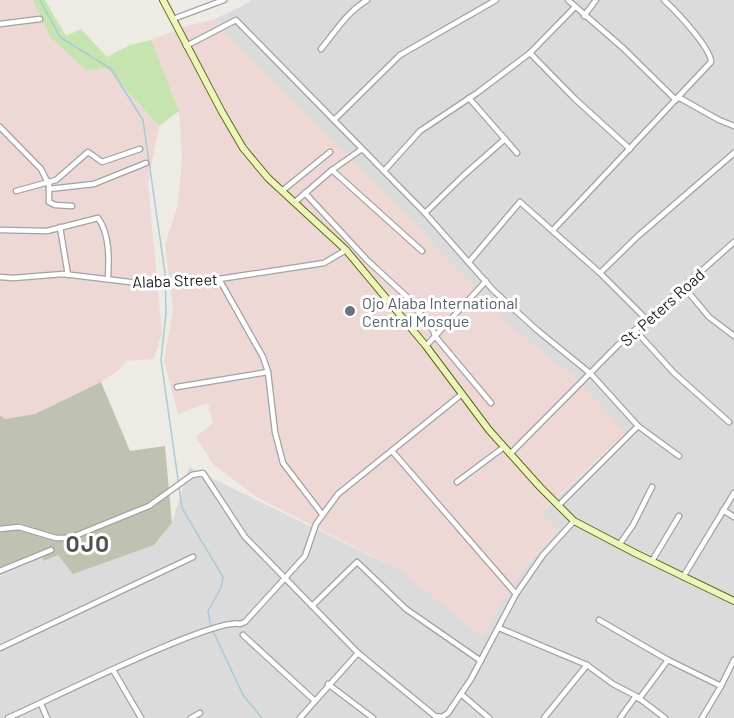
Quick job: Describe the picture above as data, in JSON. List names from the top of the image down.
{
  "streets": {
    "street": ["Alaba Street", "St. Peters Road"]
  },
  "districts": ["OJO"],
  "places": ["Ojo Alaba International Central Mosque"]
}
